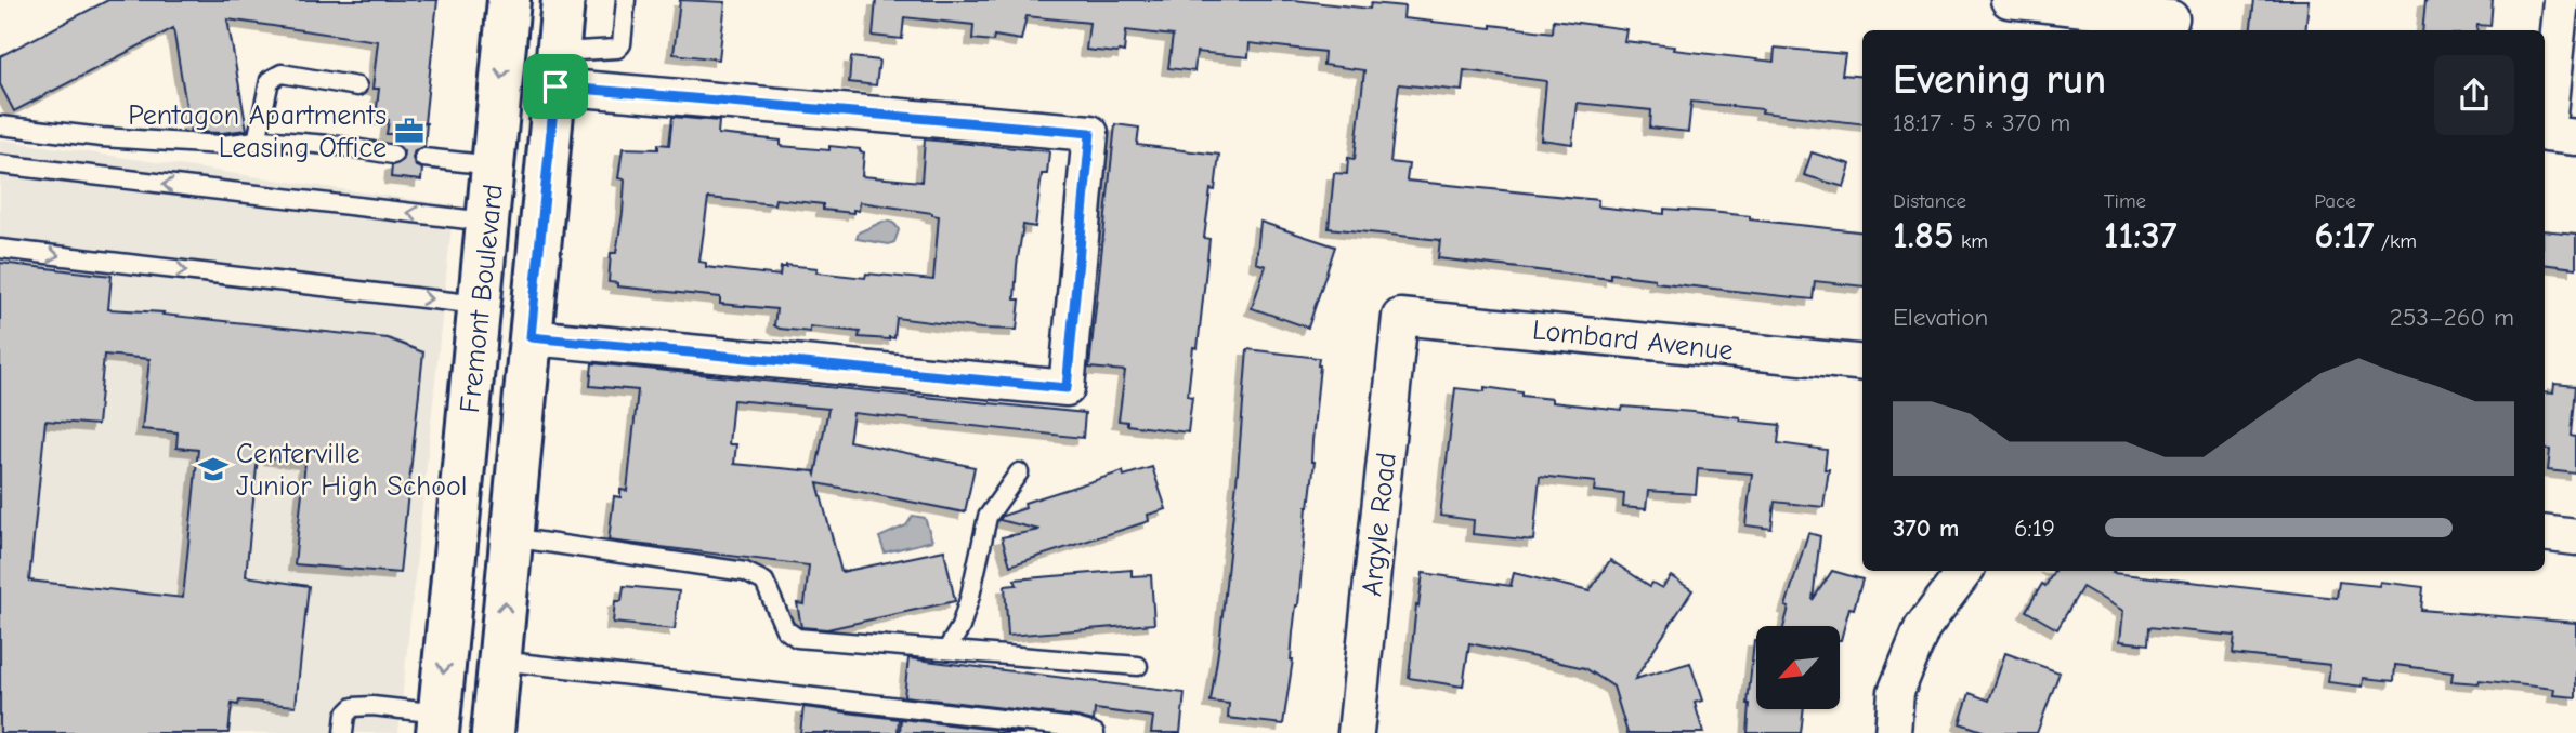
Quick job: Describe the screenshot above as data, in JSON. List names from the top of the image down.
{
  "streets": {
    "main road": ["Fremont Boulevard"],
    "street": ["Lombard Avenue", "Argyle Road"]
  },
  "crossings": [
    ["Lombard Avenue", "Argyle Road"]
  ],
  "places": {
    "office": ["Pentagon Apartments Leasing Office"],
    "school or university": ["Centerville Junior High School"]
  },
  "north": "bottom left",
  "page": {
    "heading": ["Evening run", "18:17 · 5 × 370 m"],
    "stats": [
      ["Distance", "1.85 km"],
      ["Time", "11:37"],
      ["Pace", "6:17 /km"]
    ],
    "chart": ["Elevation", "253–260 m"],
    "list": [
      {
        "name": "370 m",
        "note": "6:19"
      }
    ]
  }
}
